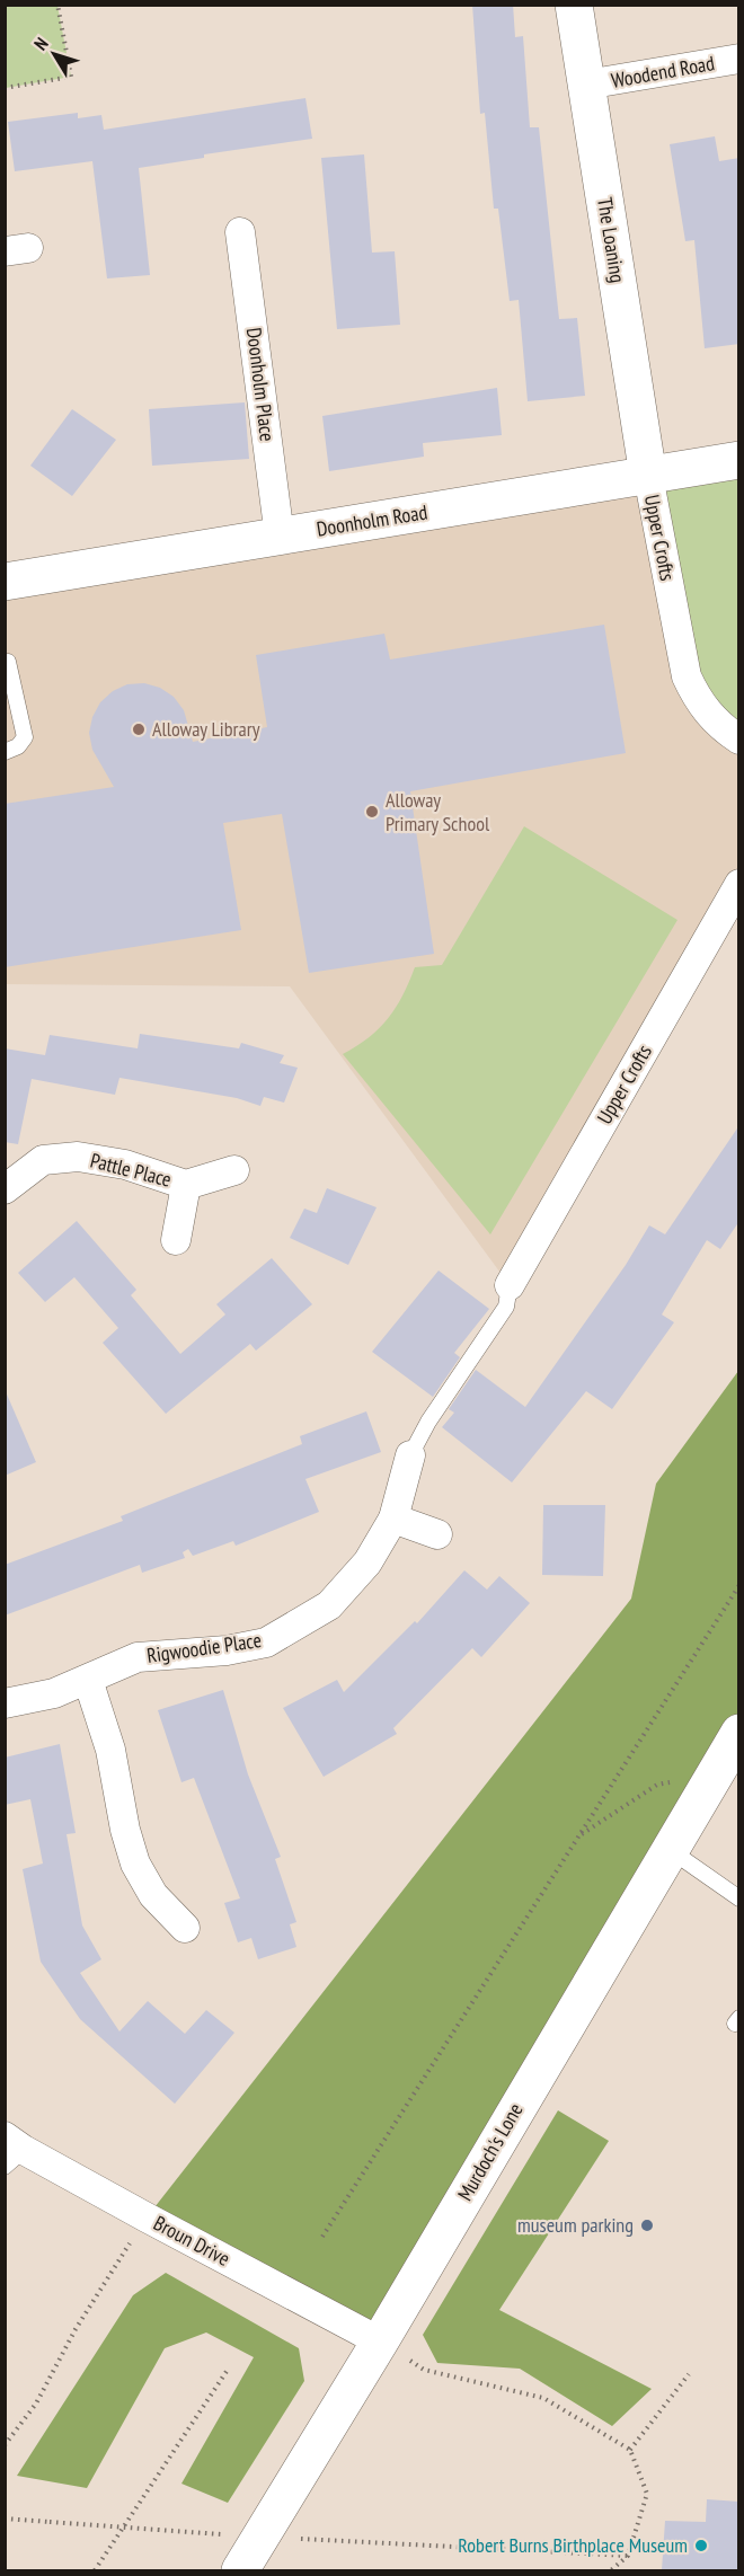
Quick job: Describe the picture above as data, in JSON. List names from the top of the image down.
{
  "streets": {
    "street": [
      "Woodend Road",
      "The Loaning",
      "Doonholm Place",
      "Doonholm Road",
      "Upper Crofts",
      "Pattle Place",
      "Rigwoodie Place",
      "Murdoch's Lone",
      "Broun Drive"
    ]
  },
  "crossings": [
    ["Woodend Road", "The Loaning"],
    ["The Loaning", "Doonholm Road"],
    ["The Loaning", "Upper Crofts"],
    ["Doonholm Place", "Doonholm Road"],
    ["Doonholm Road", "Upper Crofts"],
    ["Murdoch's Lone", "Broun Drive"]
  ],
  "places": [
    "Alloway Library",
    "Alloway Primary School",
    "museum parking",
    "Robert Burns Birthplace Museum"
  ],
  "north": "top left"
}
